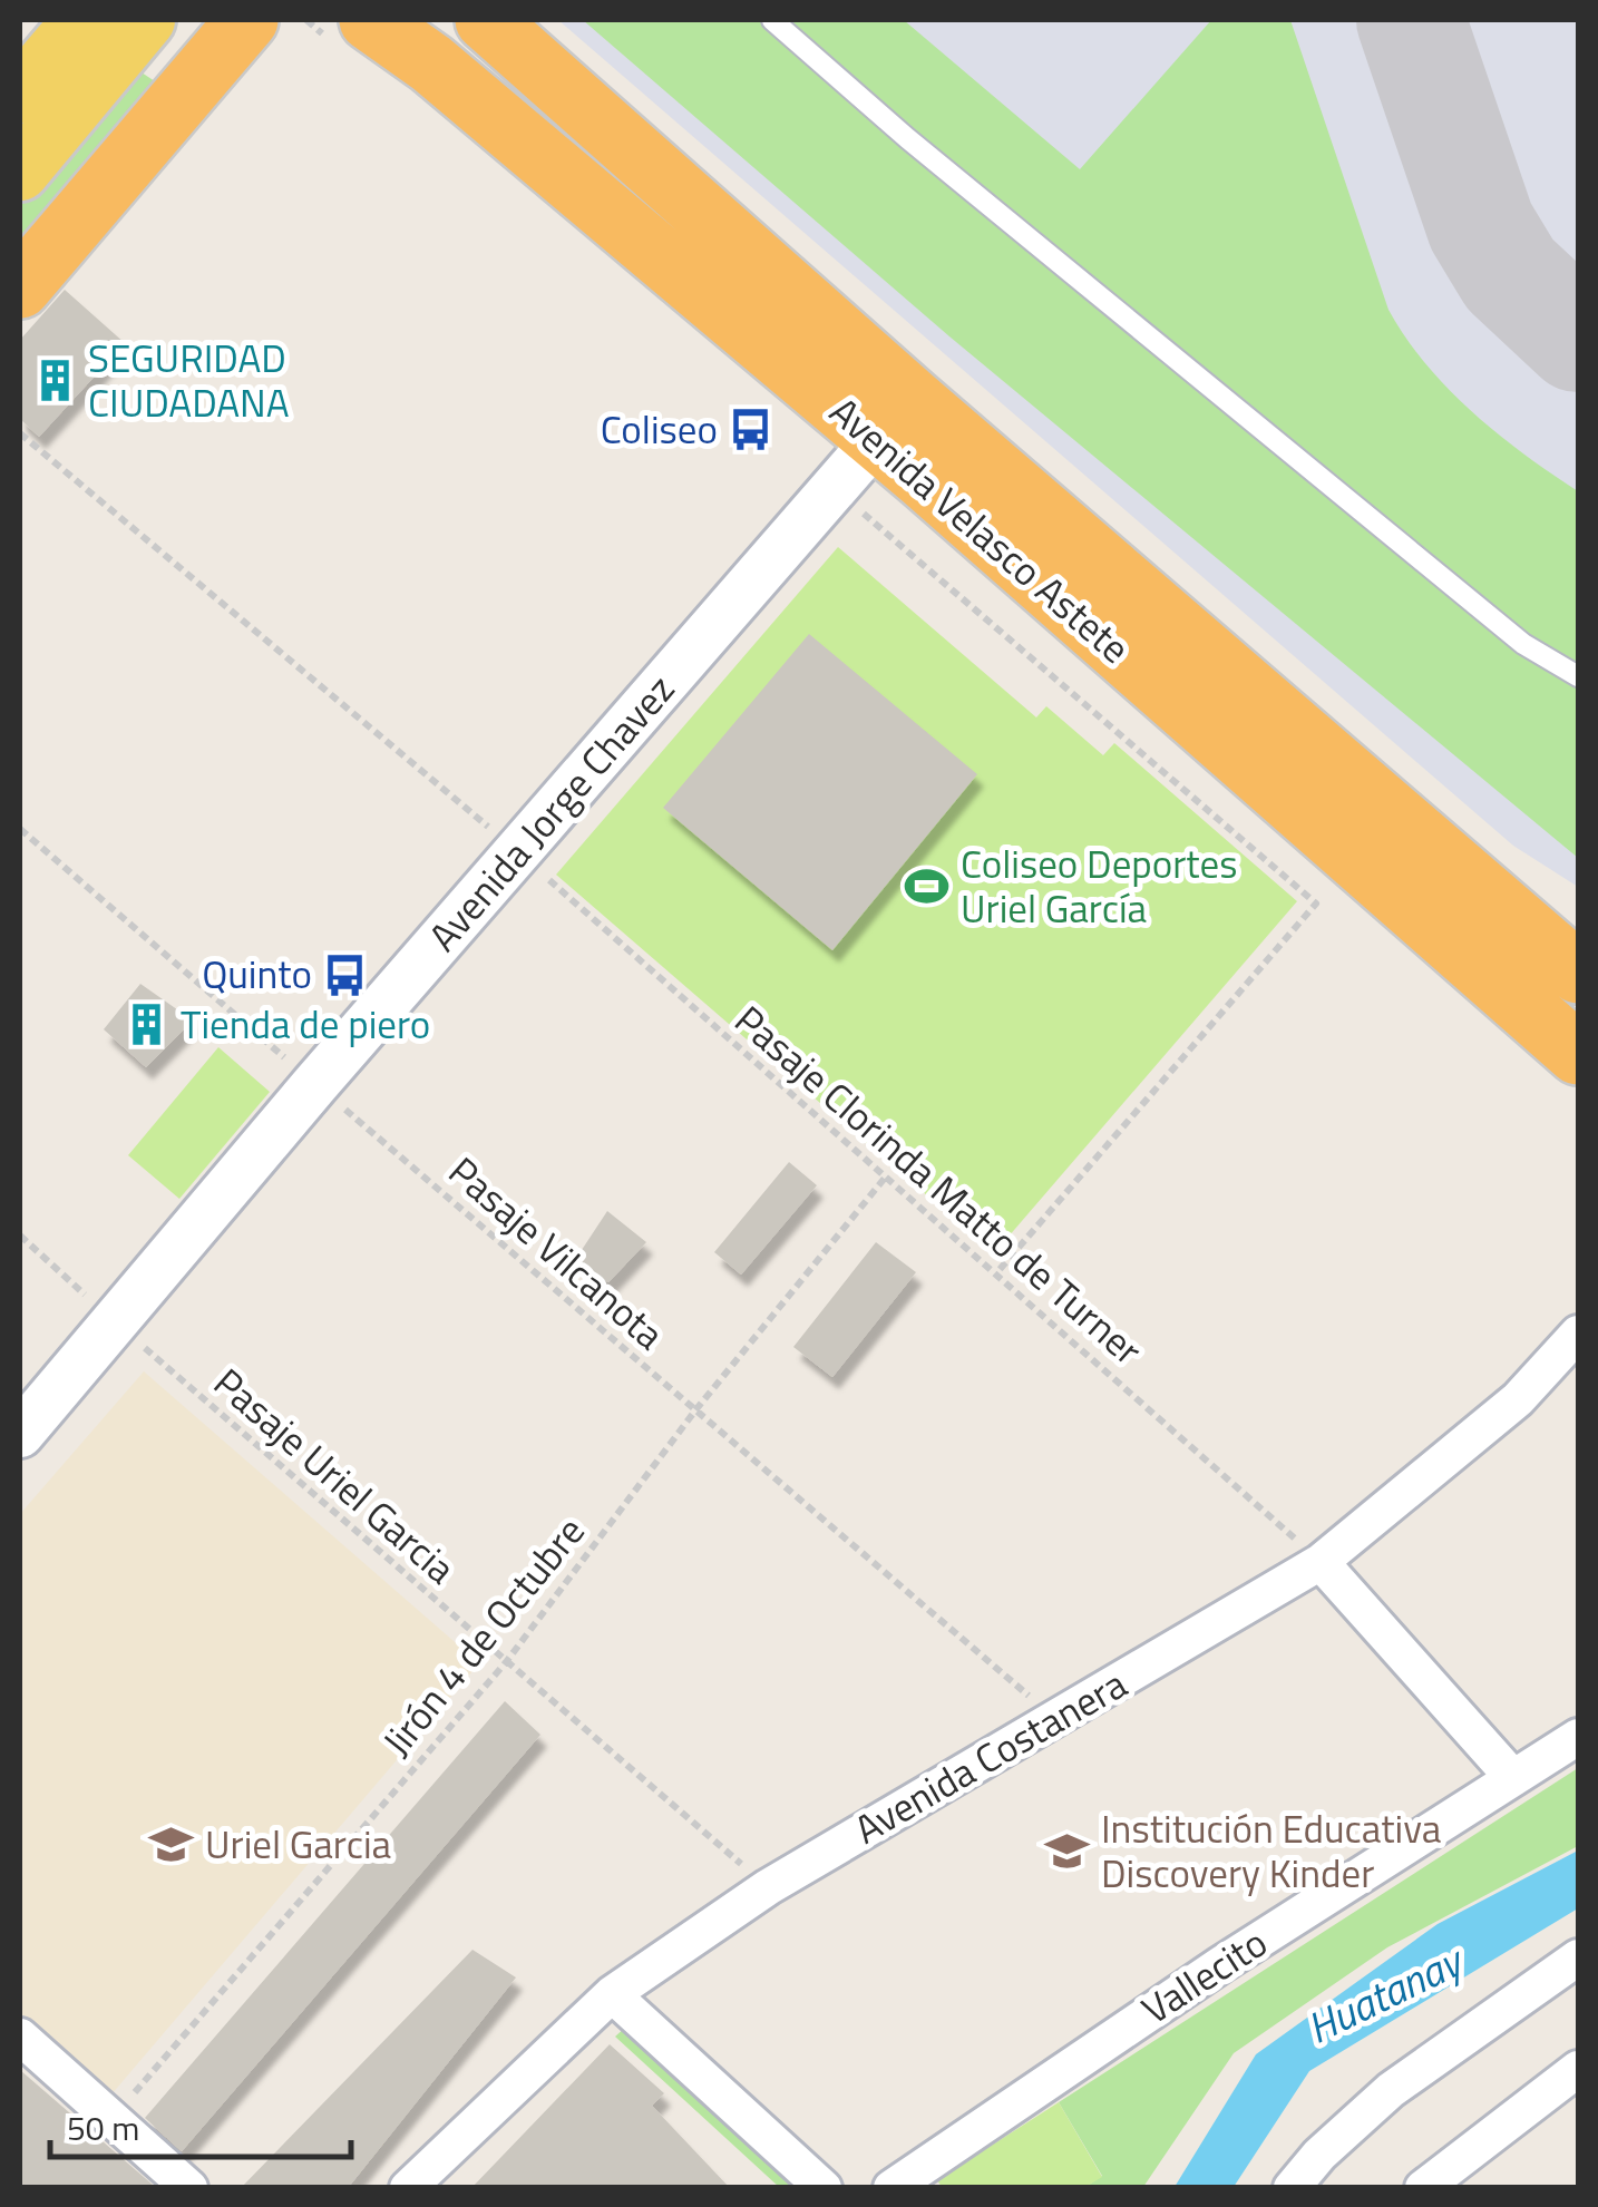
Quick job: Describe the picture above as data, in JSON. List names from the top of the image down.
{
  "streets": {
    "highway": ["Avenida Velasco Astete"],
    "street": ["Avenida Jorge Chavez", "Avenida Costanera", "Vallecito"],
    "path": [
      "Pasaje Clorinda Matto de Turner",
      "Pasaje Vilcanota",
      "Pasaje Uriel Garcia",
      "Jirón 4 de Octubre"
    ]
  },
  "crossings": [
    ["Avenida Velasco Astete", "Avenida Jorge Chavez"],
    ["Avenida Jorge Chavez", "Pasaje Clorinda Matto de Turner"],
    ["Avenida Jorge Chavez", "Pasaje Vilcanota"],
    ["Avenida Jorge Chavez", "Pasaje Uriel Garcia"],
    ["Pasaje Clorinda Matto de Turner", "Jirón 4 de Octubre"],
    ["Pasaje Clorinda Matto de Turner", "Avenida Costanera"],
    ["Pasaje Vilcanota", "Jirón 4 de Octubre"],
    ["Pasaje Vilcanota", "Avenida Costanera"],
    ["Pasaje Uriel Garcia", "Jirón 4 de Octubre"],
    ["Pasaje Uriel Garcia", "Avenida Costanera"]
  ],
  "water": ["Huatanay"],
  "places": {
    "building": ["SEGURIDAD CIUDADANA", "Tienda de piero"],
    "bus stop": ["Coliseo", "Quinto"],
    "sports": ["Coliseo Deportes Uriel García"],
    "school or university": ["Uriel Garcia", "Institución Educativa Discovery Kinder"]
  },
  "scale_bar": "50 m"
}
